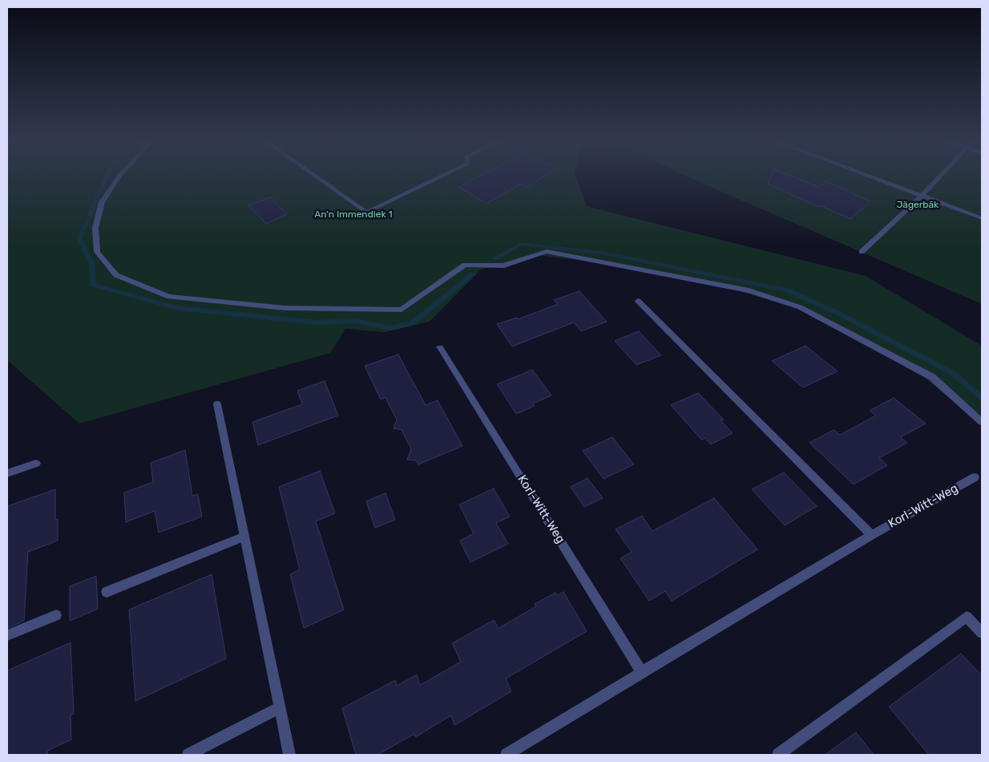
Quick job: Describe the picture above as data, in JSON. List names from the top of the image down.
{
  "streets": {
    "street": ["Korl-Witt-Weg"]
  },
  "parks": ["Jägerbäk", "An'n Immendiek 1"]
}
